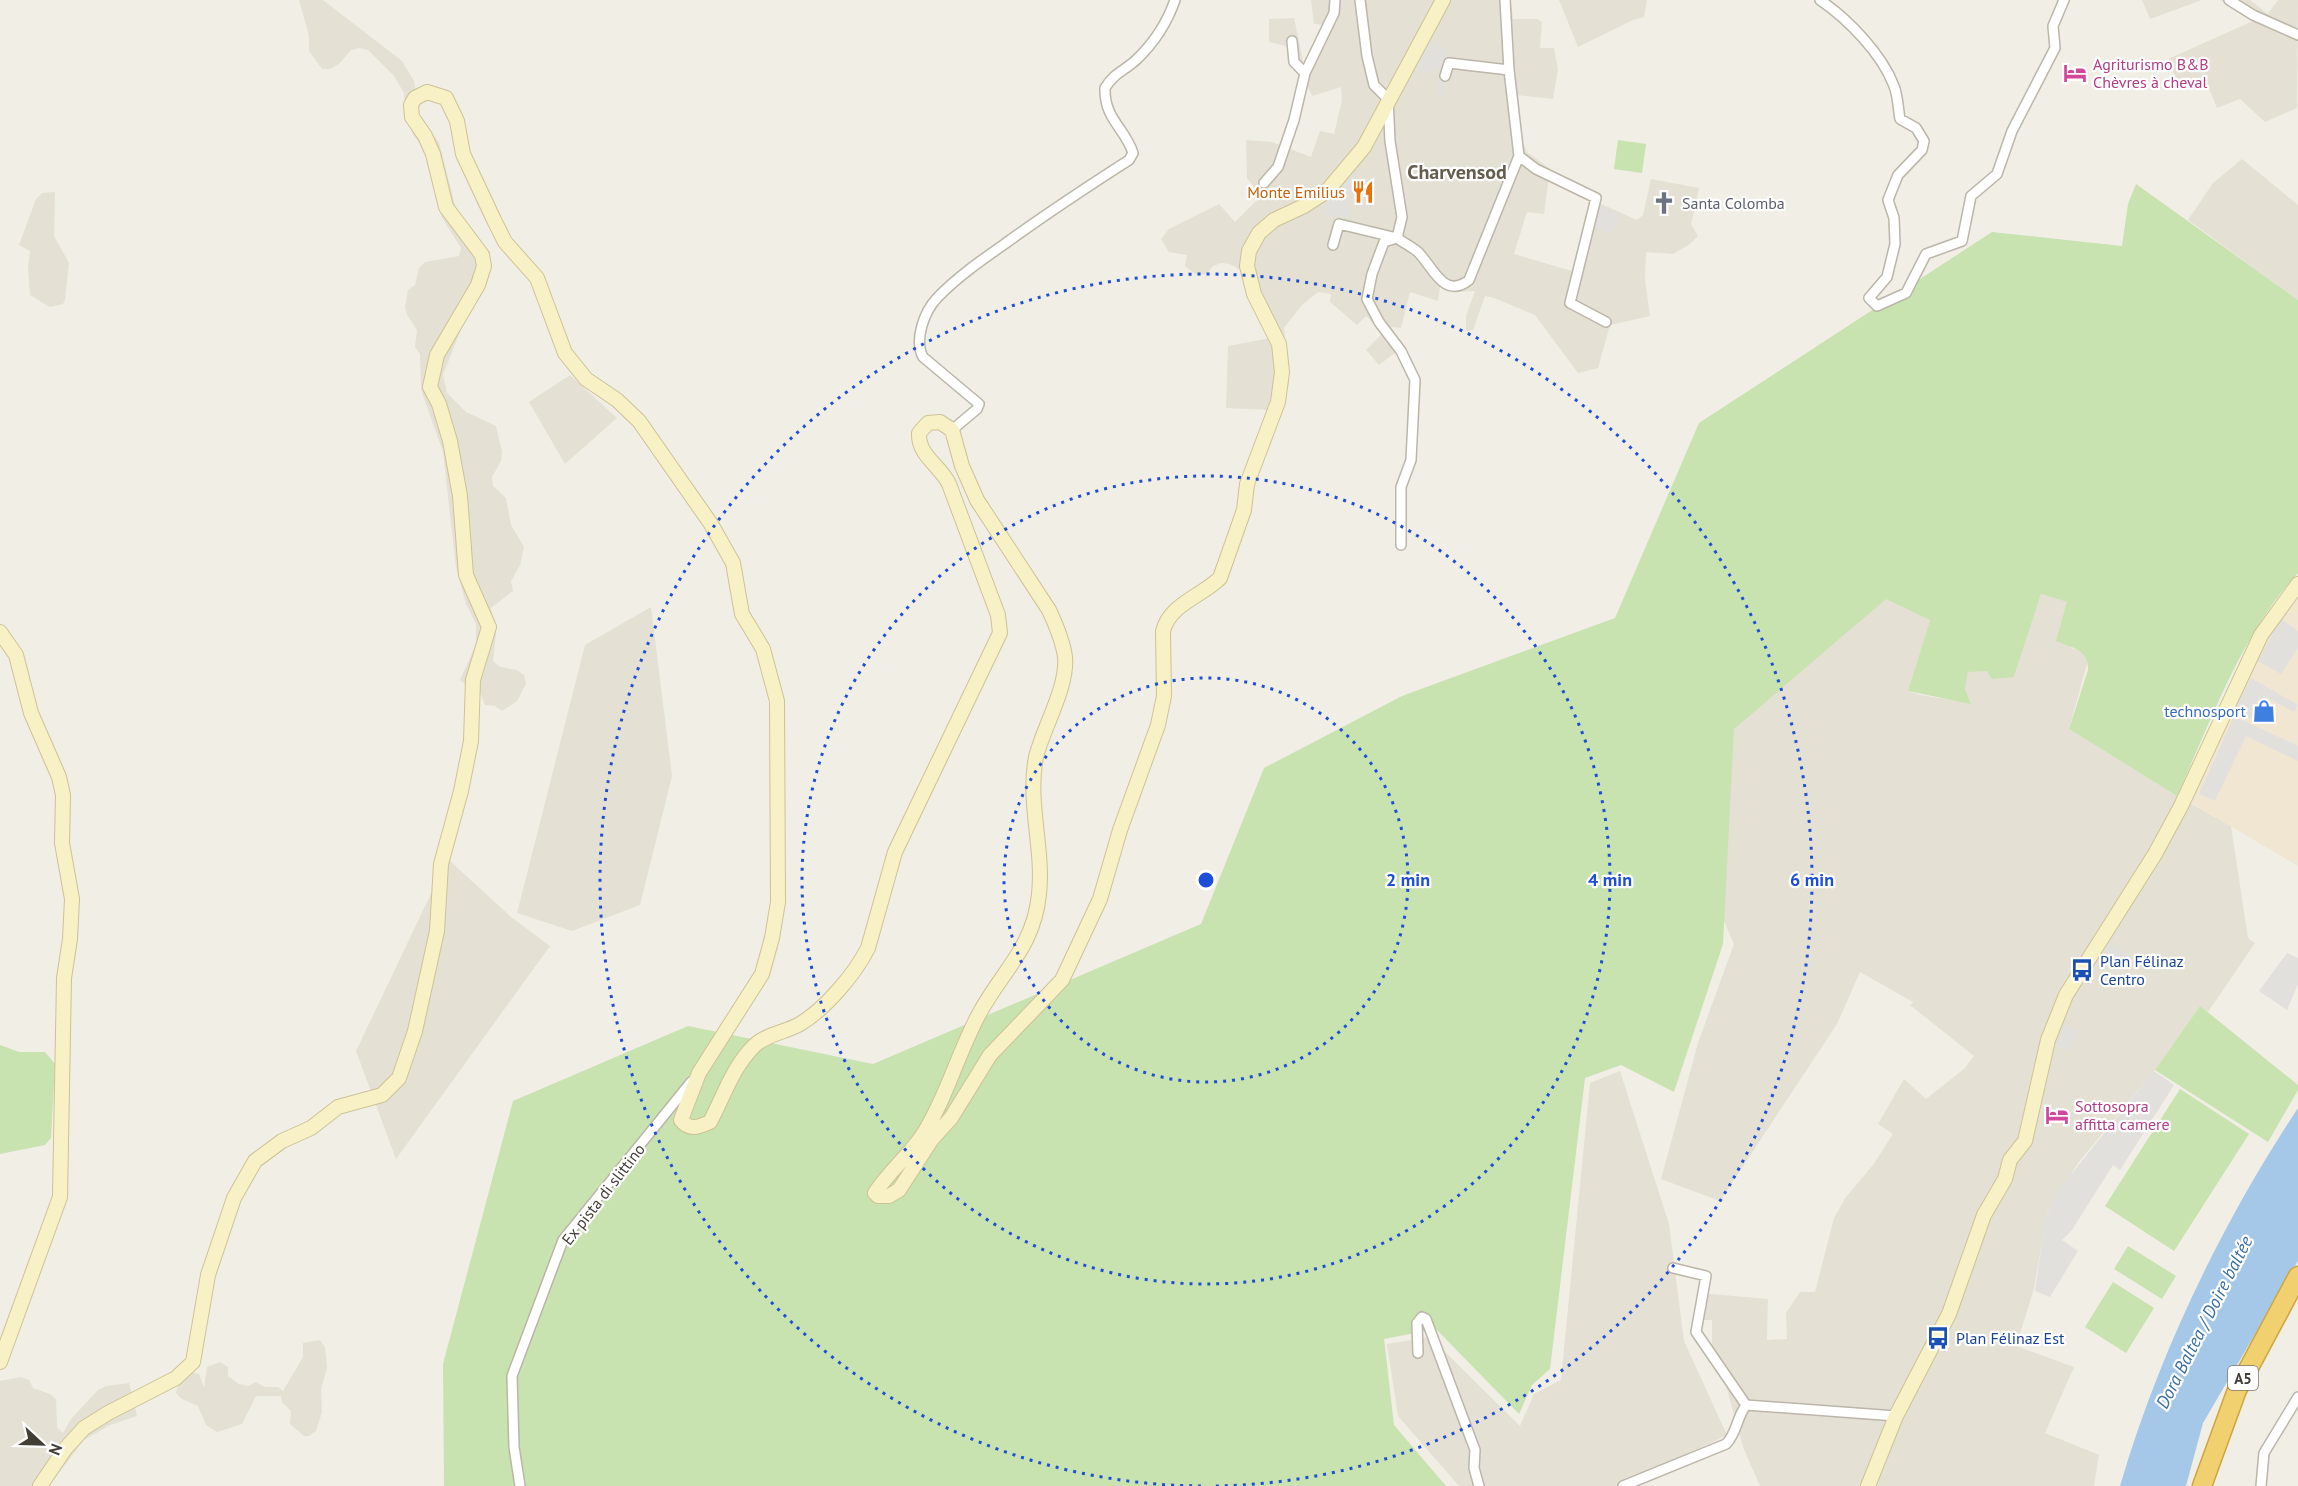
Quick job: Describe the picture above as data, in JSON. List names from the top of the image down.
{
  "streets": {
    "highway": ["A5"],
    "street": ["Ex pista di slittino"]
  },
  "districts": ["Charvensod"],
  "water": ["Dora Baltea / Doire baltée"],
  "places": {
    "hotel": ["Agriturismo B&B Chèvres à cheval", "Sottosopra affitta camere"],
    "restaurant": ["Monte Emilius"],
    "church": ["Santa Colomba"],
    "shop": ["technosport"],
    "bus stop": ["Plan Félinaz Centro", "Plan Félinaz Est"]
  },
  "north": "right",
  "rings": ["2 min", "4 min", "6 min"]
}
